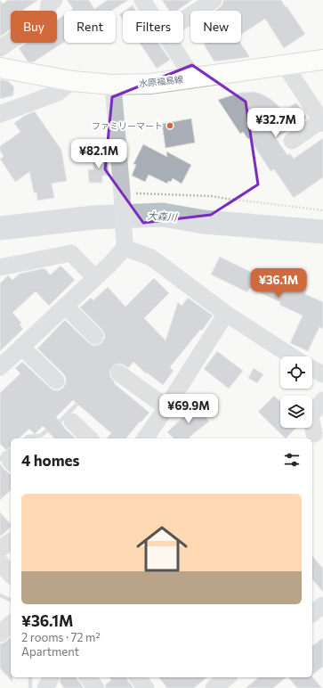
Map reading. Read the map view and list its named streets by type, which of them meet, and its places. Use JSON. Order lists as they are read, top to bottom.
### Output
{
  "streets": {
    "main road": ["水原福島線"]
  },
  "water": ["大森川"],
  "places": ["ファミリーマート"],
  "page": {
    "chip": [
      "Buy",
      "Rent",
      "Filters",
      "New"
    ],
    "price": [
      "¥32.7M",
      "¥82.1M",
      "¥36.1M",
      "¥69.9M"
    ],
    "heading": "4 homes",
    "list": [
      {
        "name": "¥36.1M",
        "note": "2 rooms · 72 m² · Apartment"
      }
    ]
  }
}
